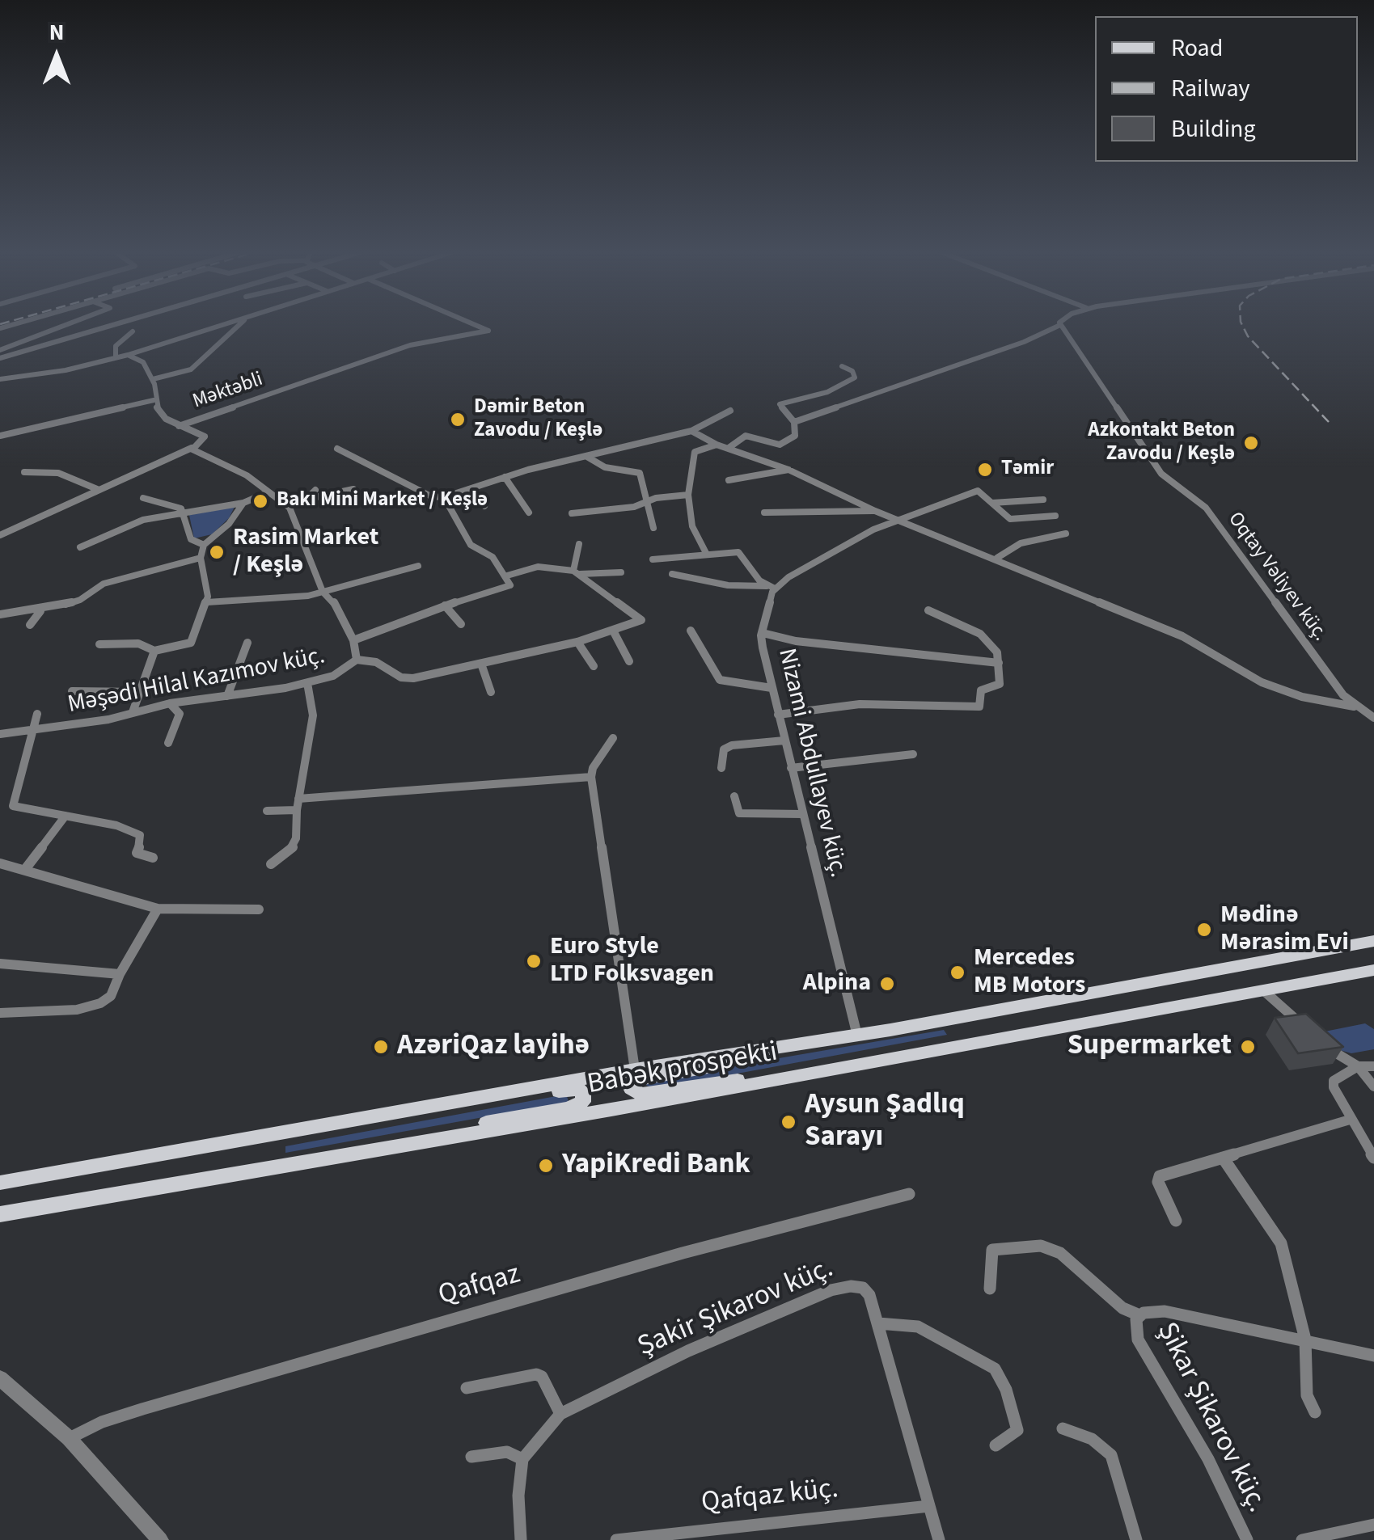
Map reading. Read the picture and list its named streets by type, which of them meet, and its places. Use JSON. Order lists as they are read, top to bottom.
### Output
{
  "streets": {
    "main road": ["Babək prospekti"],
    "street": [
      "Məktəbli",
      "Oqtay Vəliyev küç.",
      "Məşədi Hilal Kazımov küç.",
      "Nizami Abdullayev küç.",
      "Qafqaz",
      "Şakir Şikarov küç.",
      "Şikar Şikarov küç.",
      "Qafqaz küç."
    ]
  },
  "crossings": [
    ["Nizami Abdullayev küç.", "Babək prospekti"],
    ["Şakir Şikarov küç.", "Qafqaz küç."]
  ],
  "places": [
    "Dəmir Beton Zavodu / Keşlə",
    "Azkontakt Beton Zavodu / Keşlə",
    "Təmir",
    "Bakı Mini Market / Keşlə",
    "Rasim Market / Keşlə",
    "Mədinə Mərasim Evi",
    "Euro Style LTD Folksvagen",
    "Mercedes MB Motors",
    "Alpina",
    "AzəriQaz layihə",
    "Supermarket",
    "Aysun Şadlıq Sarayı",
    "YapiKredi Bank"
  ],
  "legend": ["Road", "Railway", "Building"],
  "north": "top"
}
